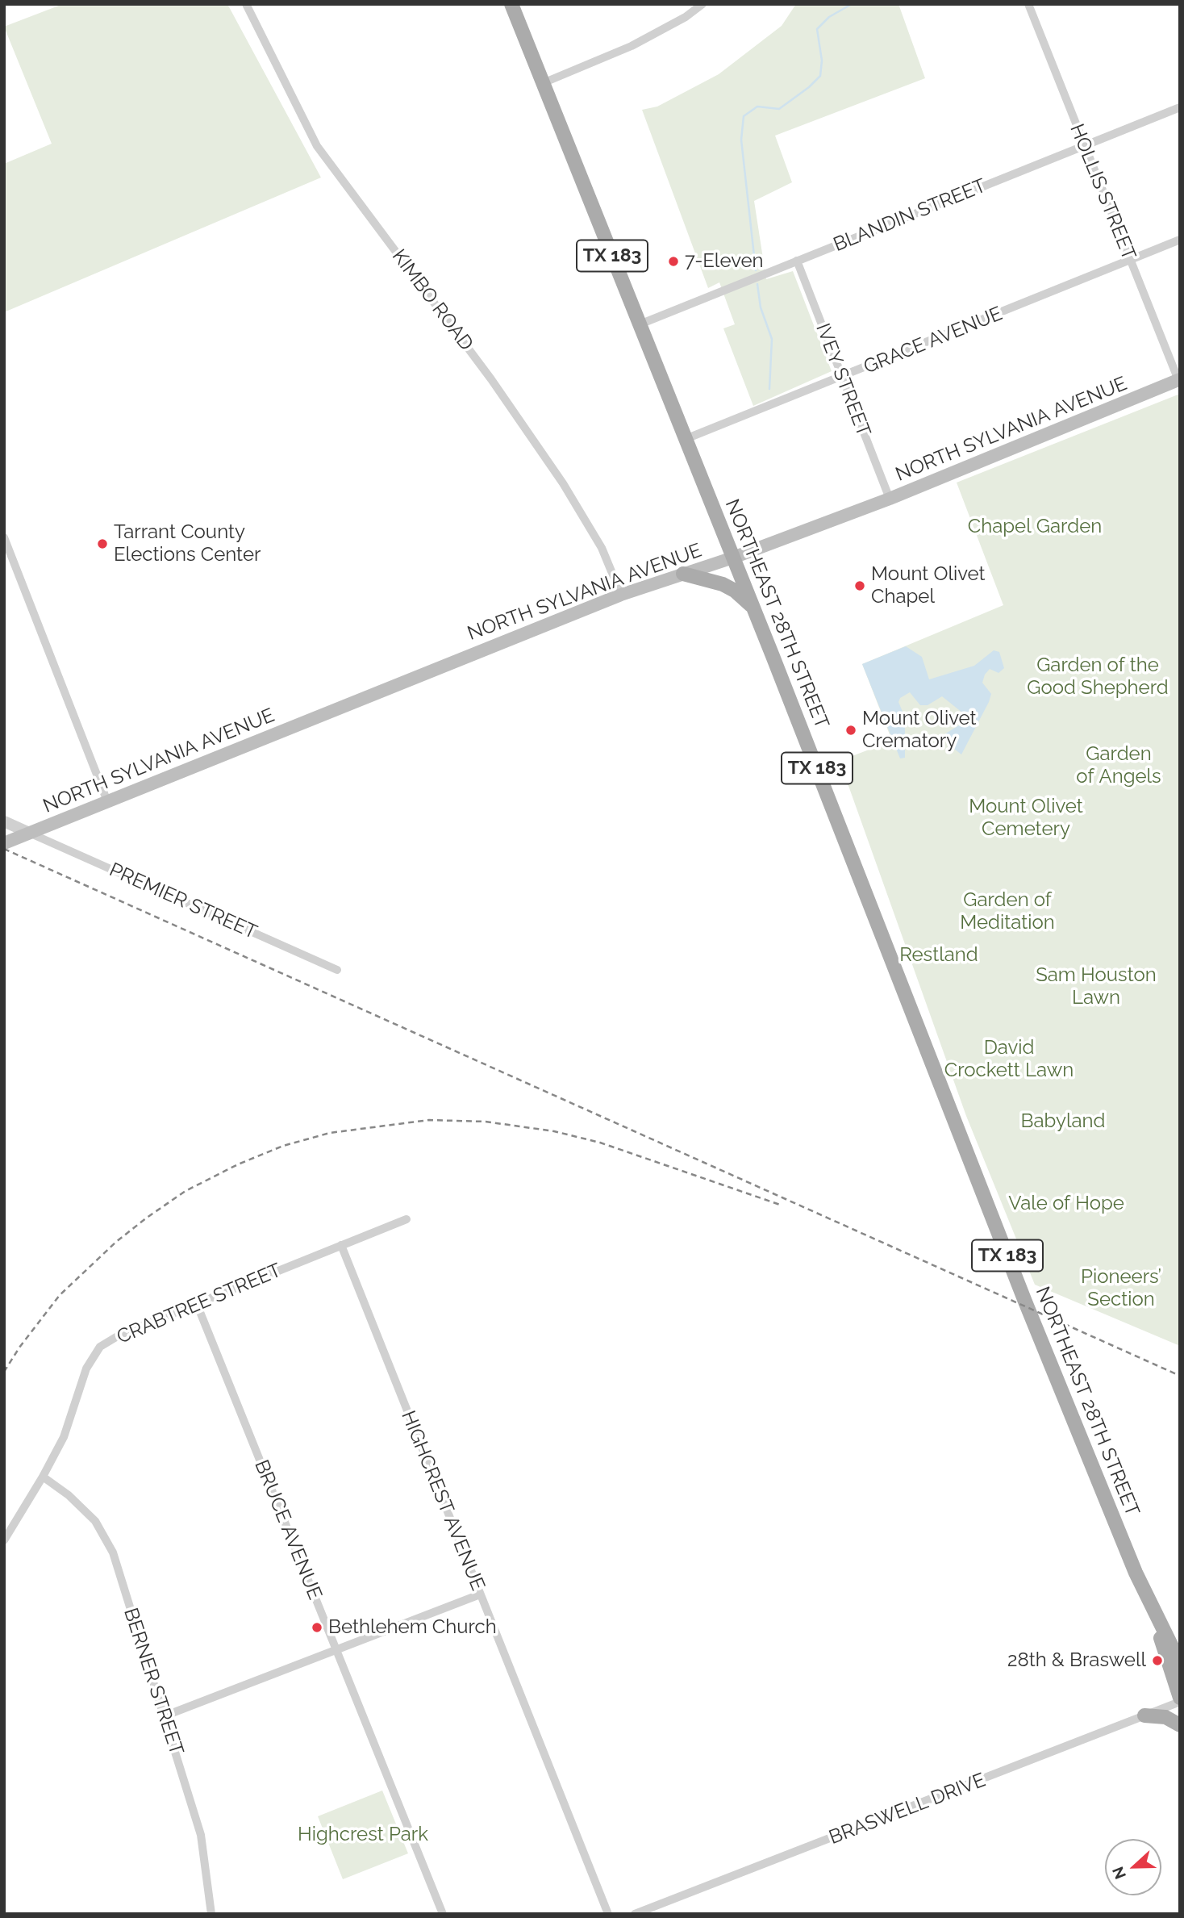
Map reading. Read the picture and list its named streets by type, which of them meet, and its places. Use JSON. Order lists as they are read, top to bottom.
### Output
{
  "streets": {
    "main road": ["TX 183", "NORTH SYLVANIA AVENUE", "NORTHEAST 28TH STREET"],
    "street": [
      "HOLLIS STREET",
      "BLANDIN STREET",
      "KIMBO ROAD",
      "GRACE AVENUE",
      "IVEY STREET",
      "PREMIER STREET",
      "CRABTREE STREET",
      "HIGHCREST AVENUE",
      "BRUCE AVENUE",
      "BERNER STREET",
      "BRASWELL DRIVE"
    ]
  },
  "crossings": [
    ["HOLLIS STREET", "BLANDIN STREET"],
    ["HOLLIS STREET", "GRACE AVENUE"],
    ["HOLLIS STREET", "NORTH SYLVANIA AVENUE"],
    ["BLANDIN STREET", "IVEY STREET"],
    ["BLANDIN STREET", "NORTHEAST 28TH STREET"],
    ["KIMBO ROAD", "NORTH SYLVANIA AVENUE"],
    ["GRACE AVENUE", "IVEY STREET"],
    ["GRACE AVENUE", "NORTHEAST 28TH STREET"],
    ["IVEY STREET", "NORTH SYLVANIA AVENUE"],
    ["NORTH SYLVANIA AVENUE", "NORTHEAST 28TH STREET"],
    ["NORTH SYLVANIA AVENUE", "PREMIER STREET"],
    ["NORTHEAST 28TH STREET", "BRASWELL DRIVE"],
    ["CRABTREE STREET", "HIGHCREST AVENUE"],
    ["CRABTREE STREET", "BRUCE AVENUE"],
    ["CRABTREE STREET", "BERNER STREET"]
  ],
  "parks": [
    "Chapel Garden",
    "Garden of the Good Shepherd",
    "Garden of Angels",
    "Mount Olivet Cemetery",
    "Garden of Meditation",
    "Restland",
    "Sam Houston Lawn",
    "David Crockett Lawn",
    "Babyland",
    "Vale of Hope",
    "Pioneers’ Section",
    "Highcrest Park"
  ],
  "places": [
    "7-Eleven",
    "Tarrant County Elections Center",
    "Mount Olivet Chapel",
    "Mount Olivet Crematory",
    "Bethlehem Church",
    "28th & Braswell"
  ],
  "north": "left"
}
